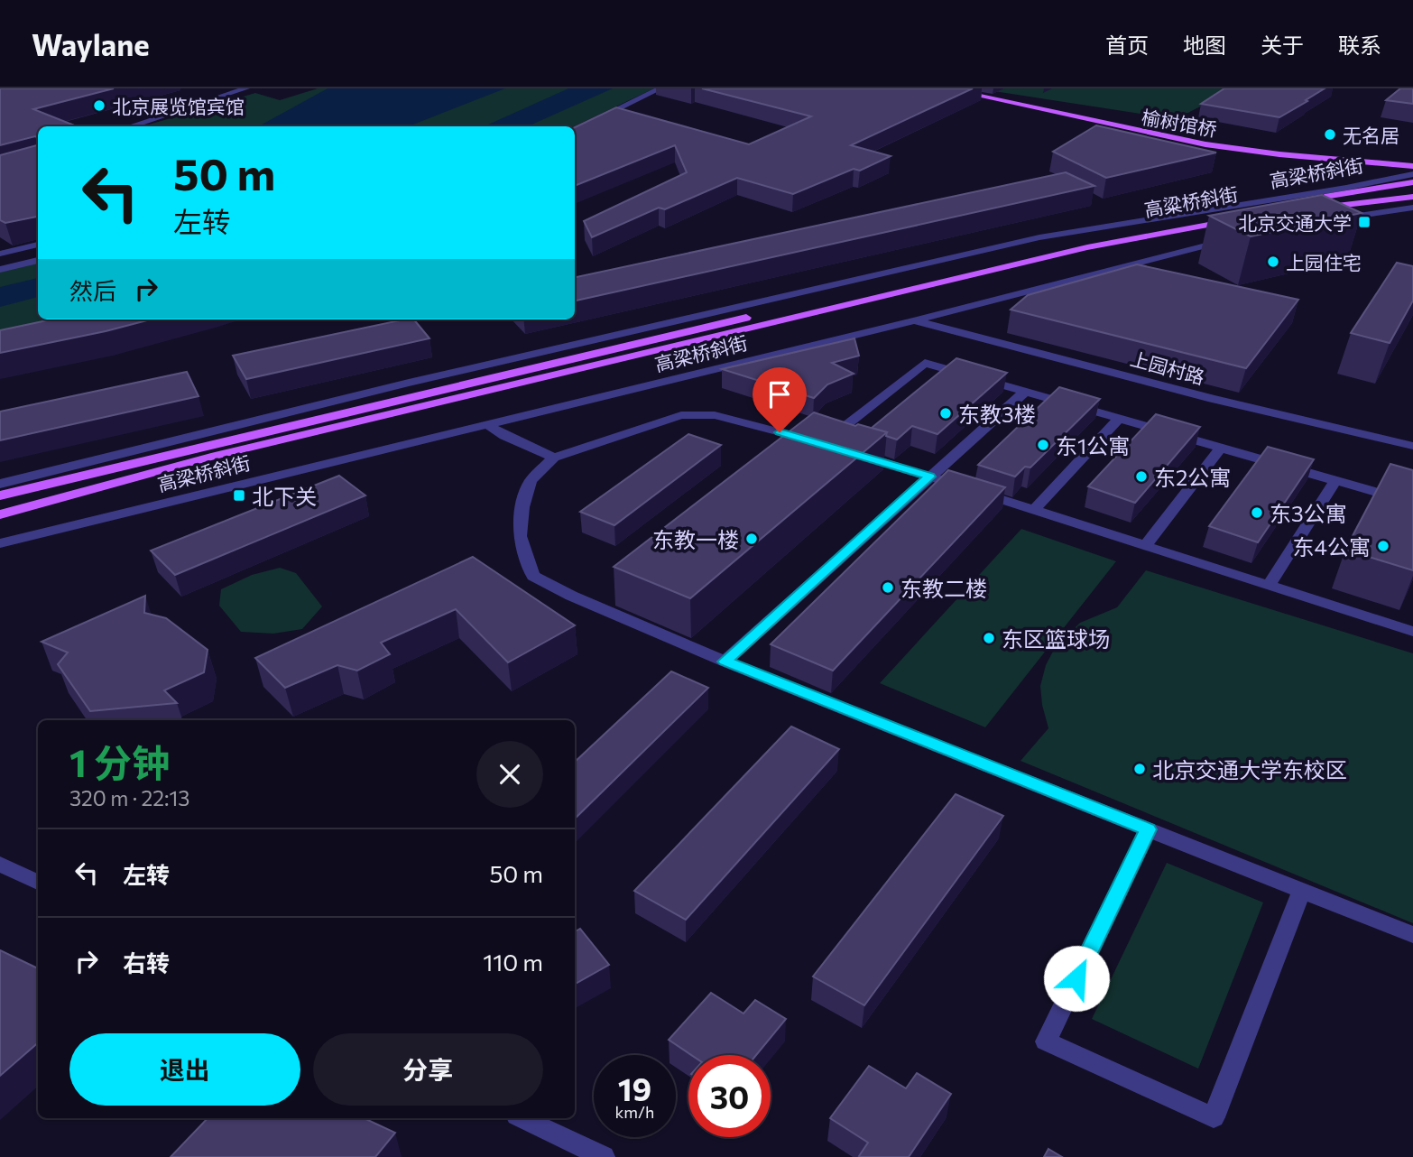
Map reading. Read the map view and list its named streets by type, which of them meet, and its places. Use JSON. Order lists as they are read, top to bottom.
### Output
{
  "streets": {
    "main road": ["榆树馆桥", "高梁桥斜街", "高粱桥斜街"],
    "street": ["上园村路"]
  },
  "crossings": [
    ["高梁桥斜街", "高粱桥斜街"],
    ["高梁桥斜街", "上园村路"]
  ],
  "places": {
    "other": [
      "北京展览馆宾馆",
      "无名居",
      "上园住宅",
      "东教3楼",
      "东1公寓",
      "东2公寓",
      "东3公寓",
      "东教一楼",
      "东4公寓",
      "东教二楼",
      "东区篮球场",
      "北京交通大学东校区"
    ],
    "transit": ["北京交通大学", "北下关"]
  },
  "page": {
    "header": "Waylane",
    "nav": [
      "首页",
      "地图",
      "关于",
      "联系"
    ],
    "turn": ["50 m", "左转"],
    "then": "然后",
    "heading": ["1 分钟", "320 m · 22:13"],
    "list": [
      {
        "name": "左转",
        "value": "50 m"
      },
      {
        "name": "右转",
        "value": "110 m"
      }
    ],
    "buttons": ["退出", "分享"],
    "speed": "19 km/h",
    "limit": "30"
  }
}
